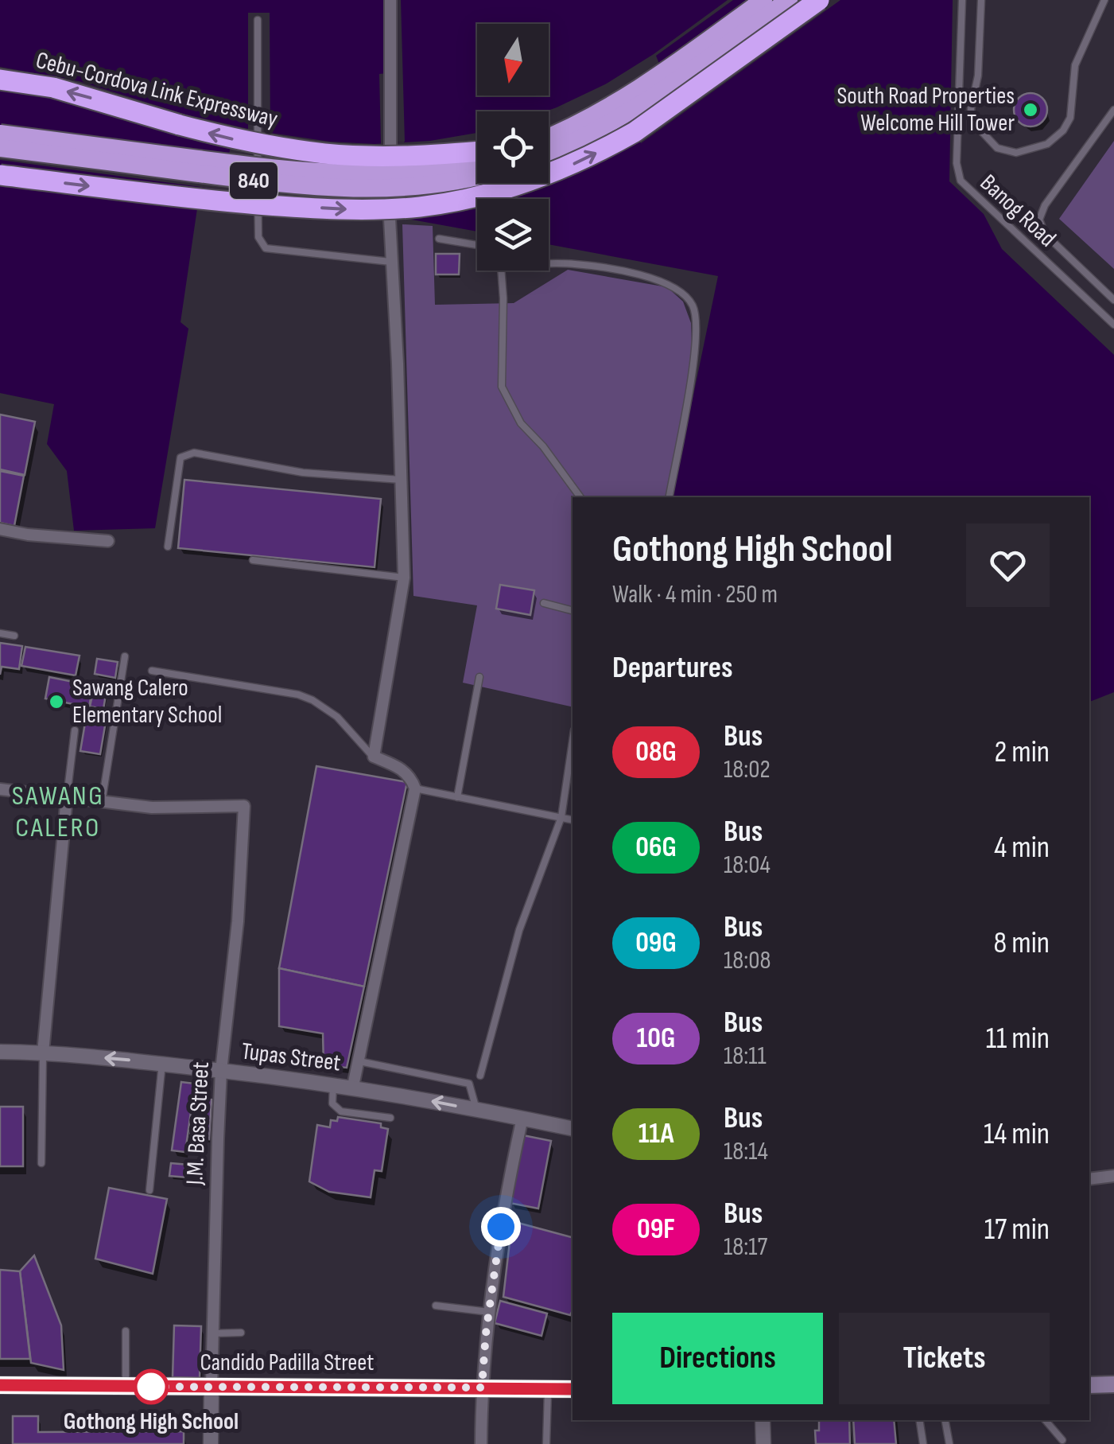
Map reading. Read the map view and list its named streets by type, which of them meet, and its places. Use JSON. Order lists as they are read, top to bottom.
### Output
{
  "streets": {
    "highway": ["Cebu-Cordova Link Expressway", "840"],
    "main road": ["Candido Padilla Street"],
    "street": ["Tupas Street", "J.M. Basa Street"],
    "lane": ["Banog Road"]
  },
  "crossings": [
    ["Tupas Street", "J.M. Basa Street"],
    ["J.M. Basa Street", "Candido Padilla Street"]
  ],
  "one_way": ["Tupas Street"],
  "districts": ["SAWANG CALERO"],
  "places": ["South Road Properties Welcome Hill Tower", "Sawang Calero Elementary School", "Gothong High School"],
  "lines": ["bus line 08G"],
  "north": "bottom",
  "page": {
    "heading": [
      ["Gothong High School", "Walk · 4 min · 250 m"],
      "Departures"
    ],
    "list": [
      {
        "mark": "08G",
        "name": "Bus",
        "note": "18:02",
        "value": "2 min"
      },
      {
        "mark": "06G",
        "name": "Bus",
        "note": "18:04",
        "value": "4 min"
      },
      {
        "mark": "09G",
        "name": "Bus",
        "note": "18:08",
        "value": "8 min"
      },
      {
        "mark": "10G",
        "name": "Bus",
        "note": "18:11",
        "value": "11 min"
      },
      {
        "mark": "11A",
        "name": "Bus",
        "note": "18:14",
        "value": "14 min"
      },
      {
        "mark": "09F",
        "name": "Bus",
        "note": "18:17",
        "value": "17 min"
      }
    ],
    "buttons": ["Directions", "Tickets"]
  }
}
